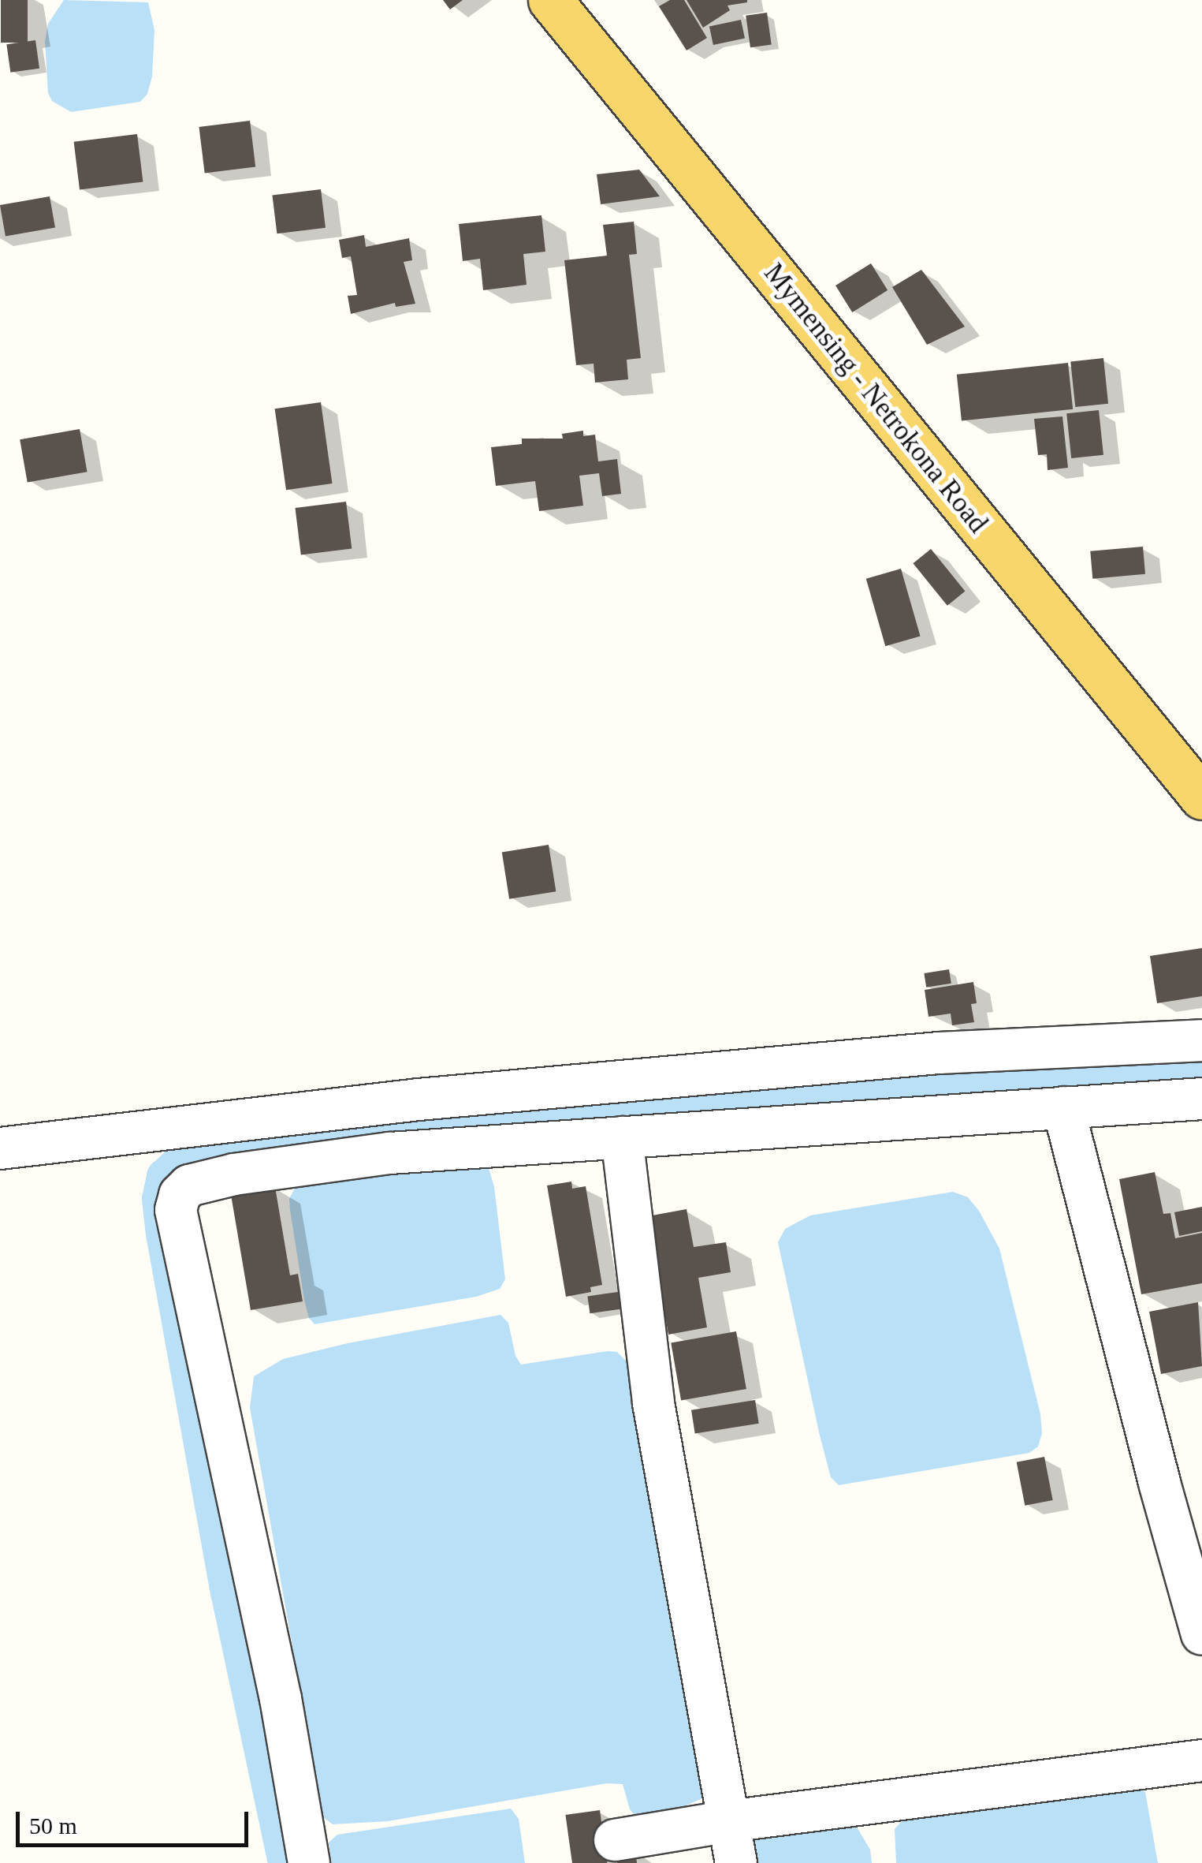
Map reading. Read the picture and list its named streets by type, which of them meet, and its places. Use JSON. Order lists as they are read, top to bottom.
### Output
{
  "streets": {
    "main road": ["Mymensing - Netrokona Road"]
  },
  "scale_bar": "50 m"
}
